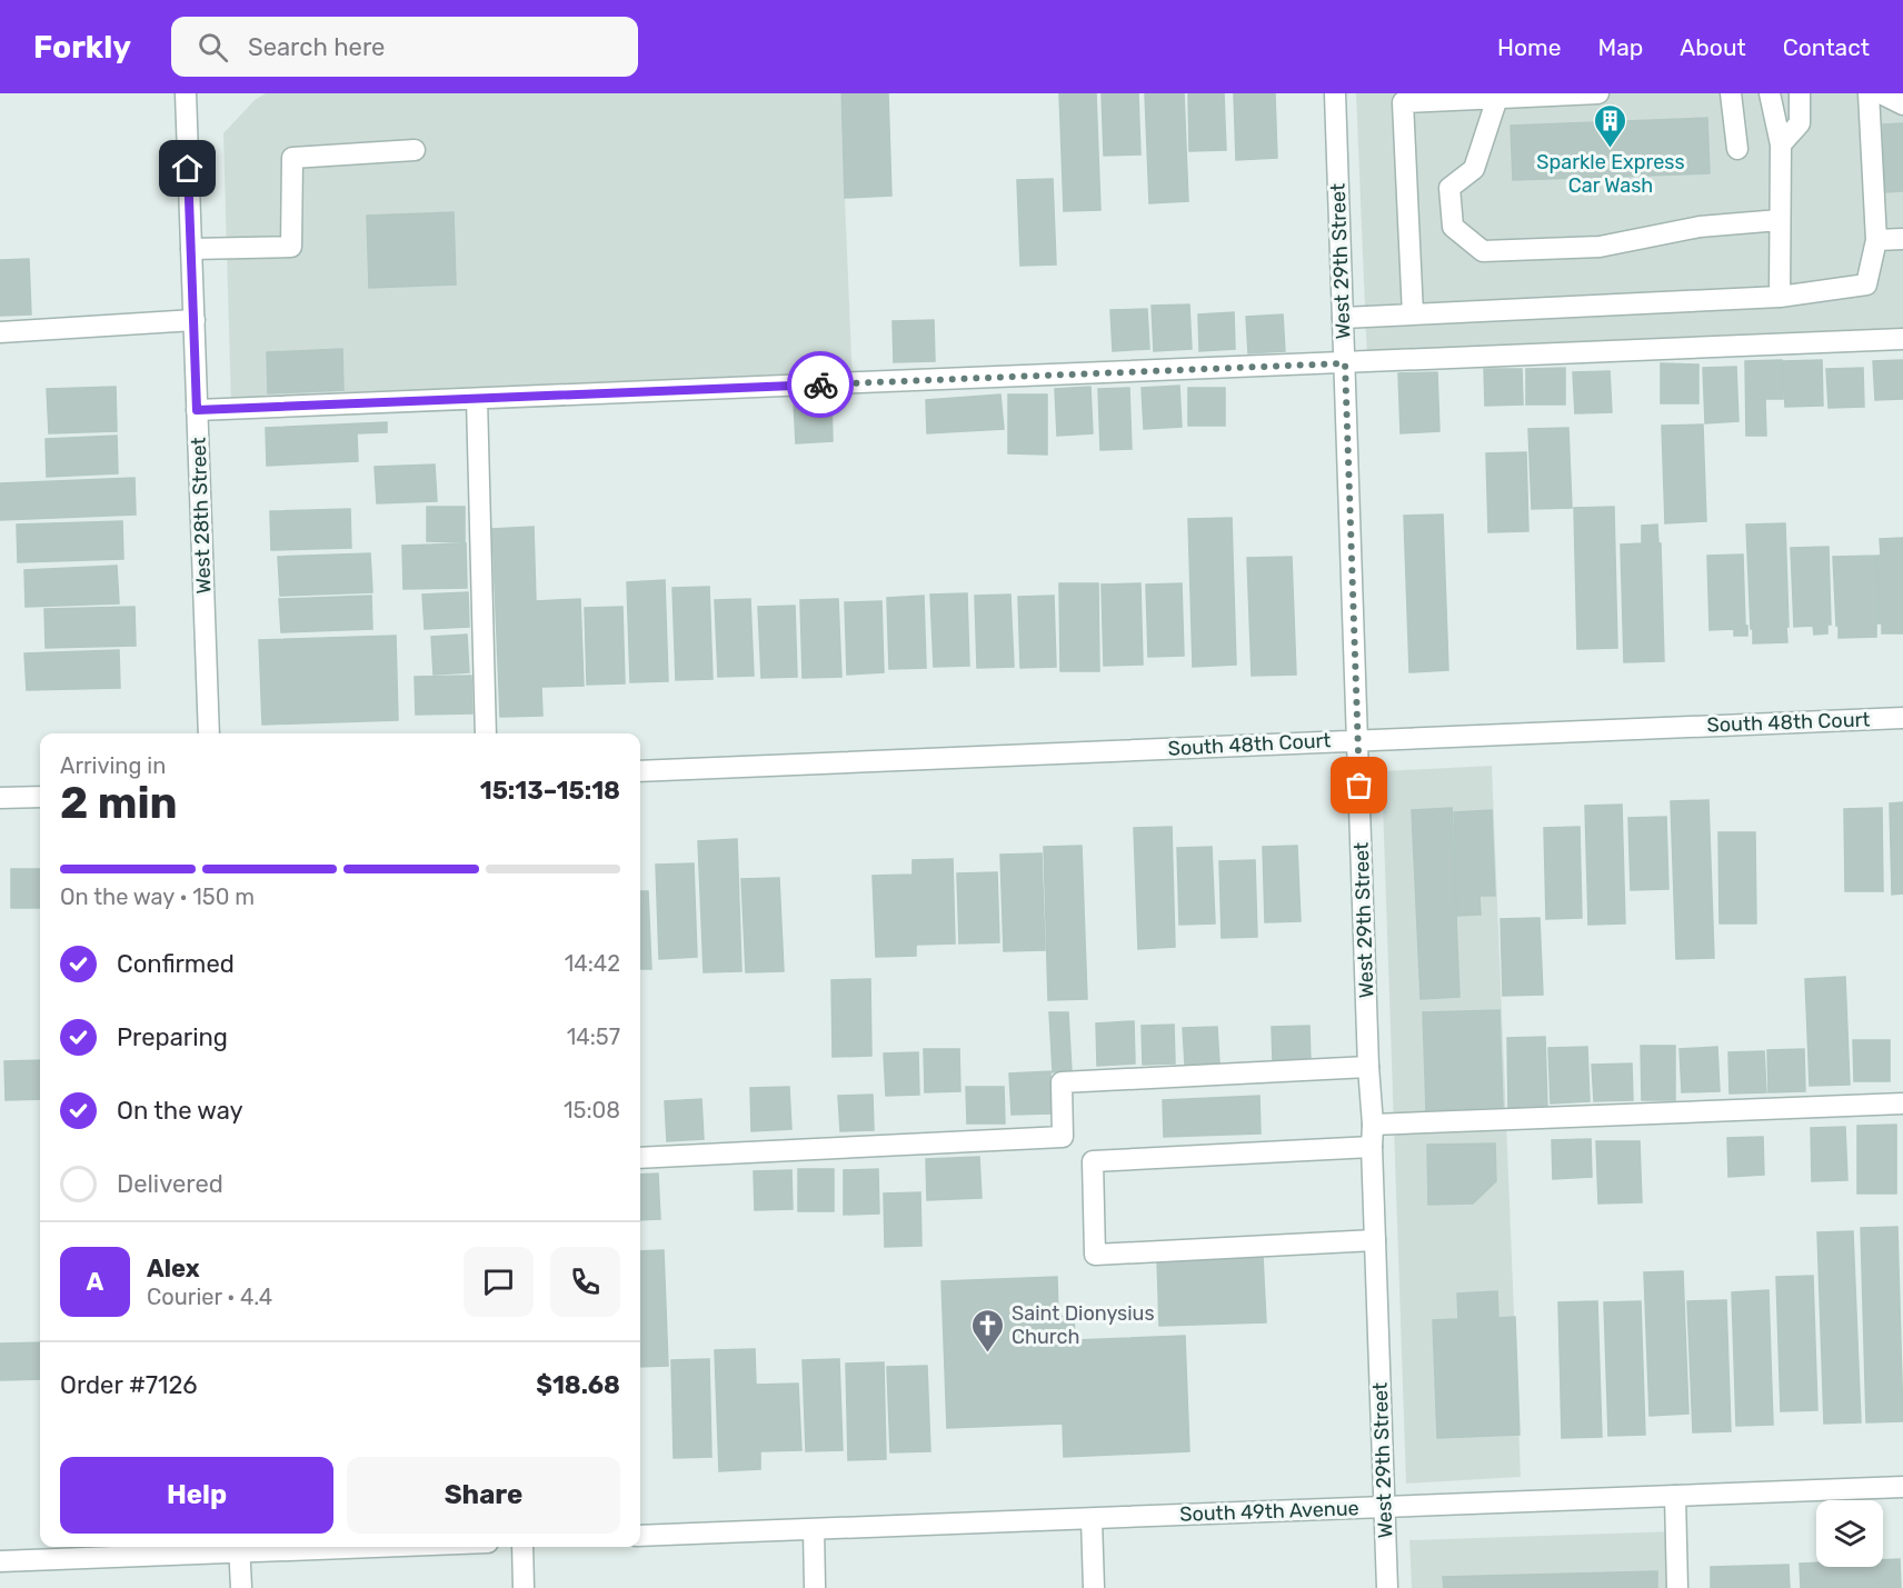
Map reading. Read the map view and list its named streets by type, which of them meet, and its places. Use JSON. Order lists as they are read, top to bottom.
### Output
{
  "streets": {
    "street": [
      "West 29th Street",
      "West 28th Street",
      "South 48th Court",
      "South 49th Avenue"
    ]
  },
  "crossings": [
    ["West 29th Street", "South 48th Court"],
    ["West 29th Street", "South 49th Avenue"]
  ],
  "places": {
    "building": ["Sparkle Express Car Wash"],
    "church": ["Saint Dionysius Church"]
  },
  "page": {
    "header": "Forkly",
    "search": "Search here",
    "nav": [
      "Home",
      "Map",
      "About",
      "Contact"
    ],
    "heading": ["2 min", "Arriving in", "15:13–15:18"],
    "panel": [
      "Alex",
      "Courier · 4.4",
      "Order #7126",
      "$18.68"
    ],
    "bar": "On the way · 150 m",
    "list": [
      ["Confirmed", "14:42"],
      ["Preparing", "14:57"],
      ["On the way", "15:08"],
      "Delivered"
    ],
    "round": "A",
    "buttons": ["Help", "Share"]
  }
}
